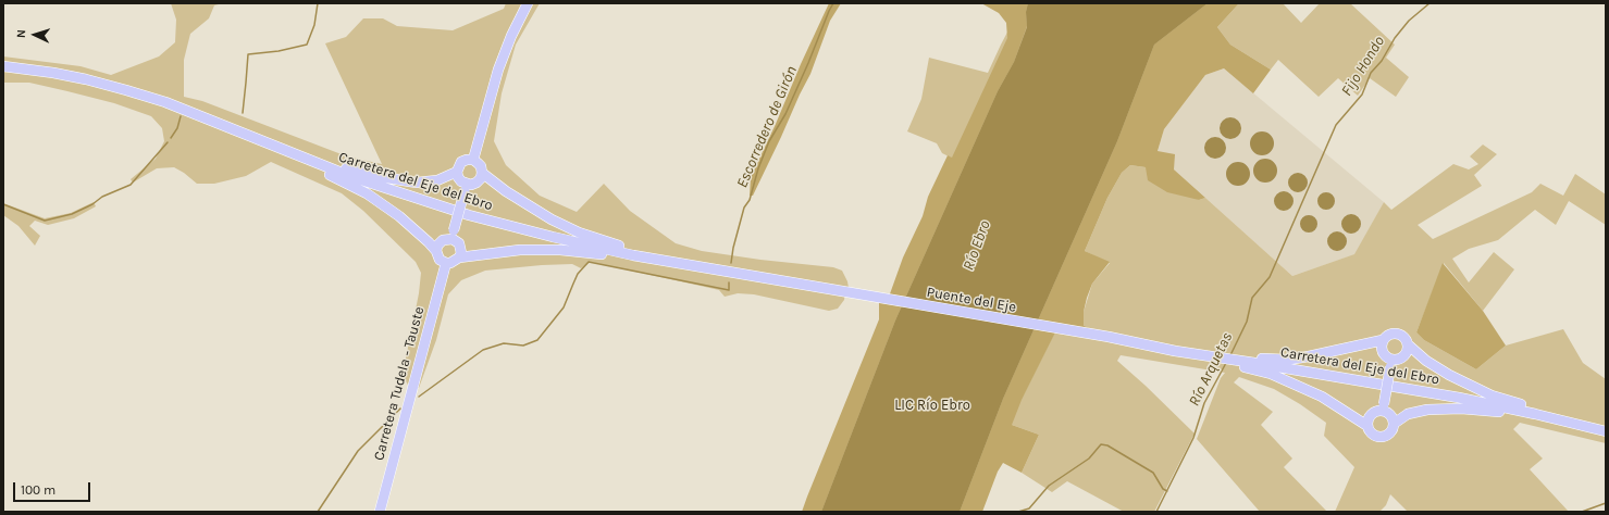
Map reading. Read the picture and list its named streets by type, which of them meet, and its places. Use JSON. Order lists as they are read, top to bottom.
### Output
{
  "streets": {
    "main road": ["Carretera del Eje del Ebro", "Puente del Eje", "Carretera Tudela - Tauste"]
  },
  "crossings": [
    ["Carretera del Eje del Ebro", "Puente del Eje"]
  ],
  "water": [
    "Fijo Hondo",
    "Escorredero de Girón",
    "Río Ebro",
    "Río Arquetas"
  ],
  "parks": ["LIC Río Ebro"],
  "scale_bar": "100 m",
  "north": "left"
}
